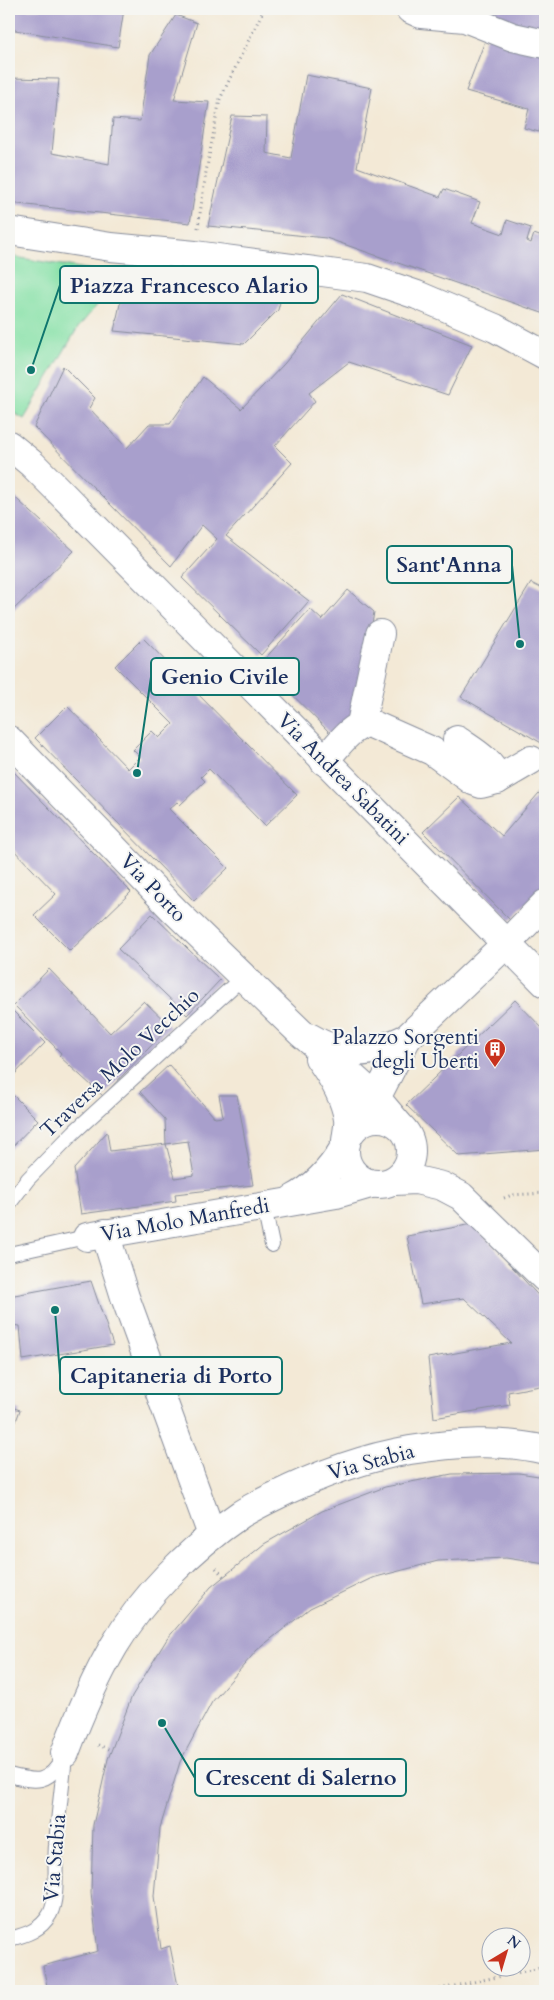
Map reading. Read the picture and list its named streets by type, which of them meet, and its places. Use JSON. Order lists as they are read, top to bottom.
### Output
{
  "streets": {
    "main road": [
      "Via Andrea Sabatini",
      "Via Porto",
      "Via Molo Manfredi",
      "Via Stabia"
    ],
    "lane": ["Traversa Molo Vecchio"]
  },
  "crossings": [
    ["Via Porto", "Traversa Molo Vecchio"],
    ["Via Porto", "Via Molo Manfredi"]
  ],
  "places": {
    "other": [
      "Piazza Francesco Alario",
      "Sant'Anna",
      "Genio Civile",
      "Capitaneria di Porto",
      "Crescent di Salerno"
    ],
    "building": ["Palazzo Sorgenti degli Uberti"]
  },
  "north": "top right"
}
